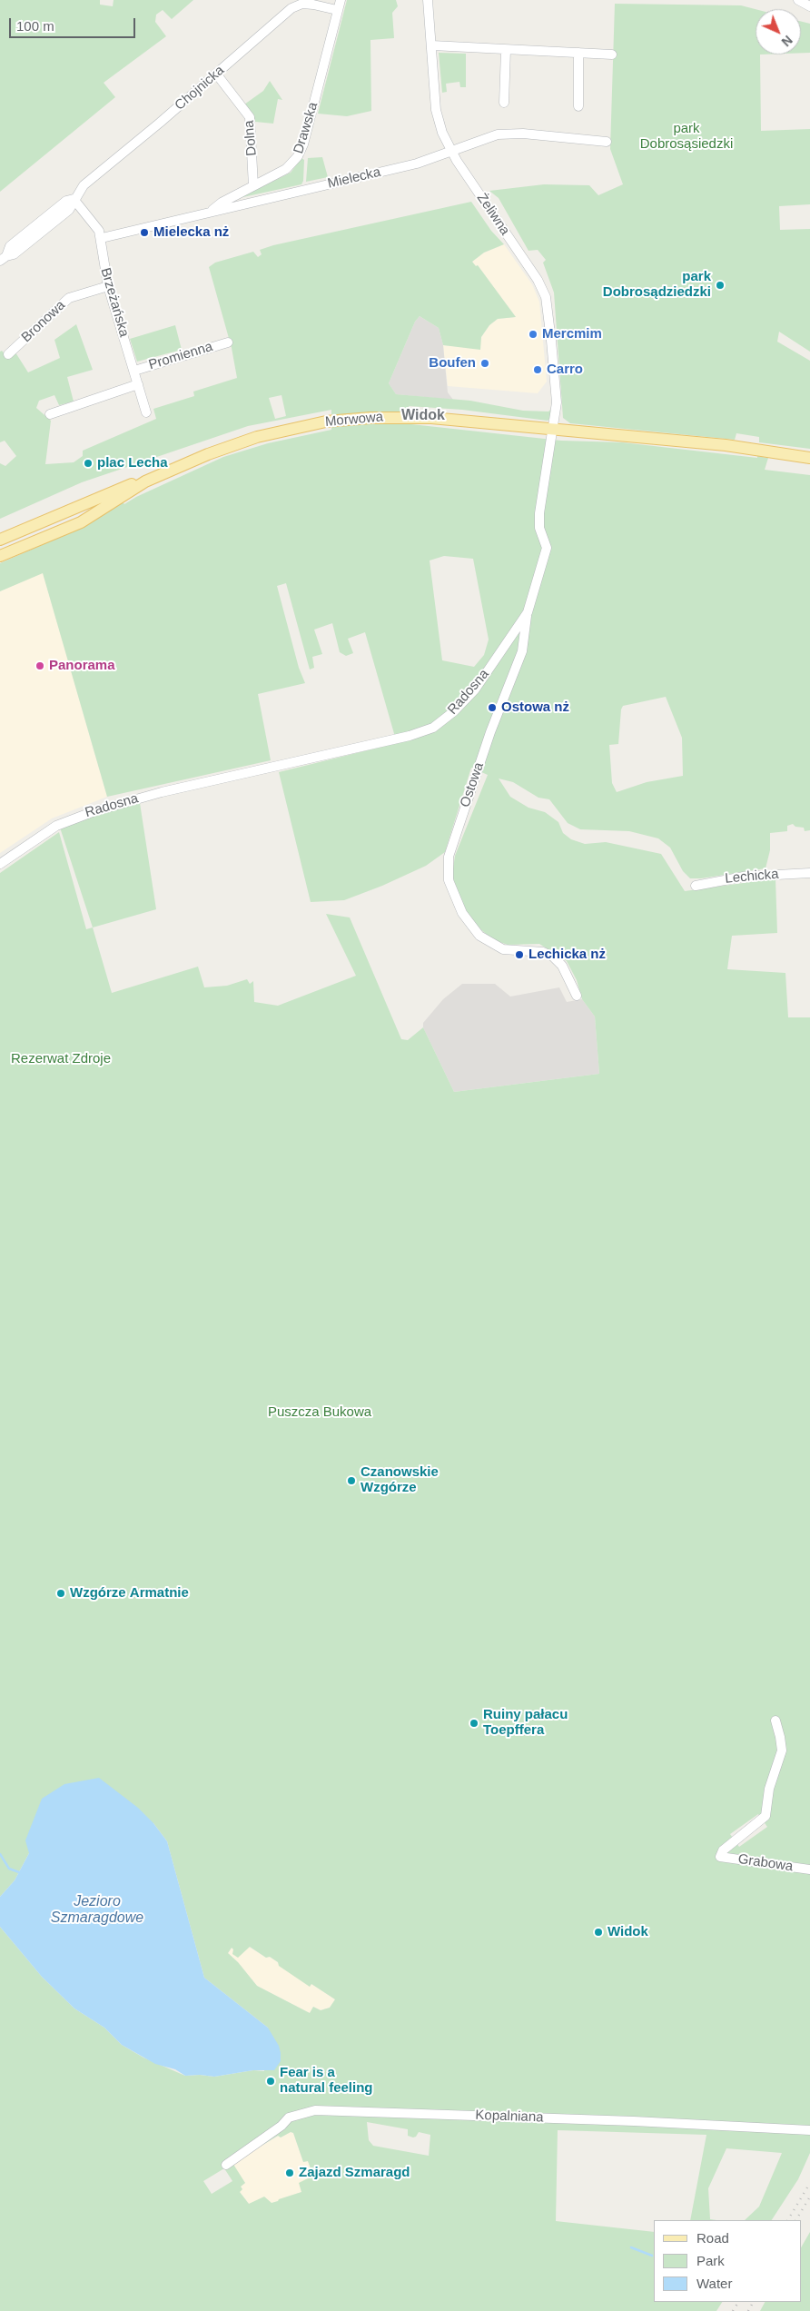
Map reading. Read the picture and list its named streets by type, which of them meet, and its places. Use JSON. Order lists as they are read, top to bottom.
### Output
{
  "streets": {
    "main road": ["Morwowa"],
    "street": [
      "Chojnicka",
      "Drawska",
      "Dolna",
      "Mielecka",
      "Żeliwna",
      "Brzeżańska",
      "Bronowa",
      "Promienna",
      "Radosna",
      "Ostowa",
      "Lechicka",
      "Grabowa",
      "Kopalniana"
    ]
  },
  "crossings": [
    ["Chojnicka", "Drawska"],
    ["Chojnicka", "Dolna"],
    ["Chojnicka", "Brzeżańska"],
    ["Drawska", "Dolna"],
    ["Drawska", "Mielecka"],
    ["Mielecka", "Żeliwna"],
    ["Mielecka", "Brzeżańska"],
    ["Żeliwna", "Morwowa"],
    ["Żeliwna", "Radosna"],
    ["Brzeżańska", "Bronowa"],
    ["Brzeżańska", "Promienna"],
    ["Morwowa", "Radosna"],
    ["Radosna", "Ostowa"]
  ],
  "districts": ["Widok"],
  "water": ["Jezioro Szmaragdowe"],
  "parks": ["park Dobrosąsiedzki", "Rezerwat Zdroje", "Puszcza Bukowa"],
  "places": [
    "Mielecka nż",
    "park Dobrosądziedzki",
    "Mercmim",
    "Boufen",
    "Carro",
    "plac Lecha",
    "Panorama",
    "Ostowa nż",
    "Lechicka nż",
    "Czanowskie Wzgórze",
    "Wzgórze Armatnie",
    "Ruiny pałacu Toepffera",
    "Widok",
    "Fear is a natural feeling",
    "Zajazd Szmaragd"
  ],
  "legend": ["Road", "Park", "Water"],
  "scale_bar": "100 m",
  "north": "bottom right"
}
